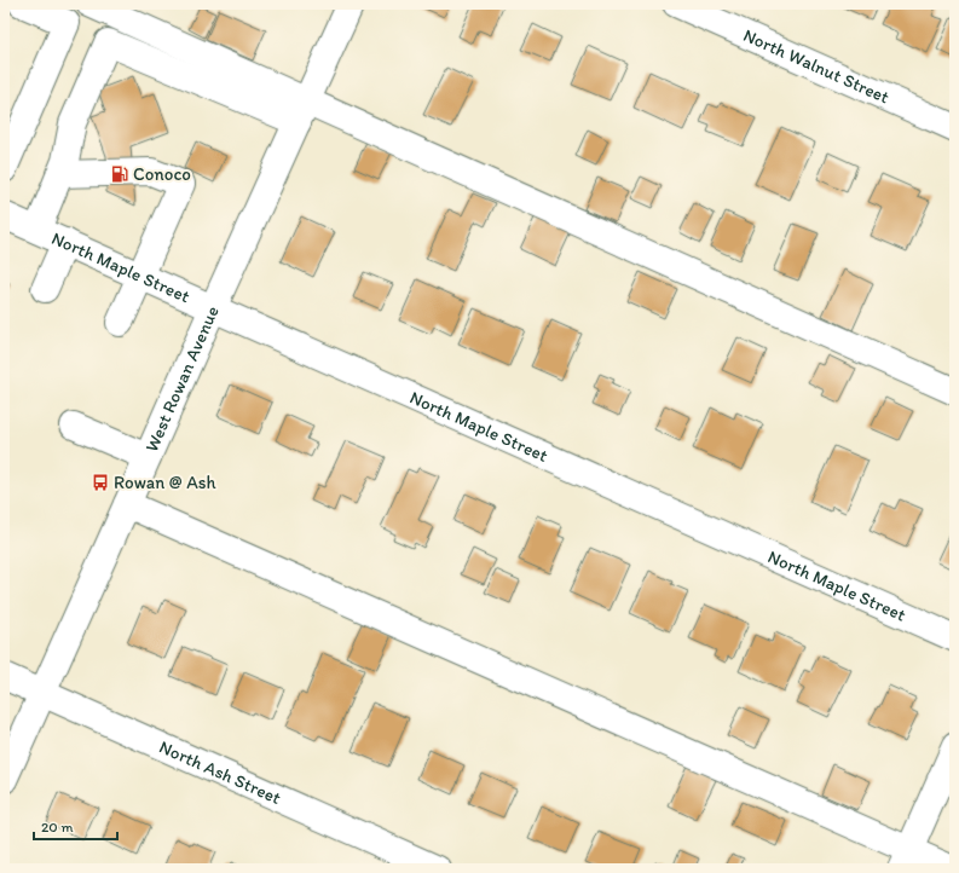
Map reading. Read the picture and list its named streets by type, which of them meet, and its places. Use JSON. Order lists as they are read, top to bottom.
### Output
{
  "streets": {
    "main road": [
      "North Walnut Street",
      "North Maple Street",
      "West Rowan Avenue",
      "North Ash Street"
    ]
  },
  "crossings": [
    ["North Maple Street", "West Rowan Avenue"],
    ["West Rowan Avenue", "North Ash Street"]
  ],
  "places": {
    "fuel station": ["Conoco"],
    "bus stop": ["Rowan @ Ash"]
  },
  "scale_bar": "20 m"
}
